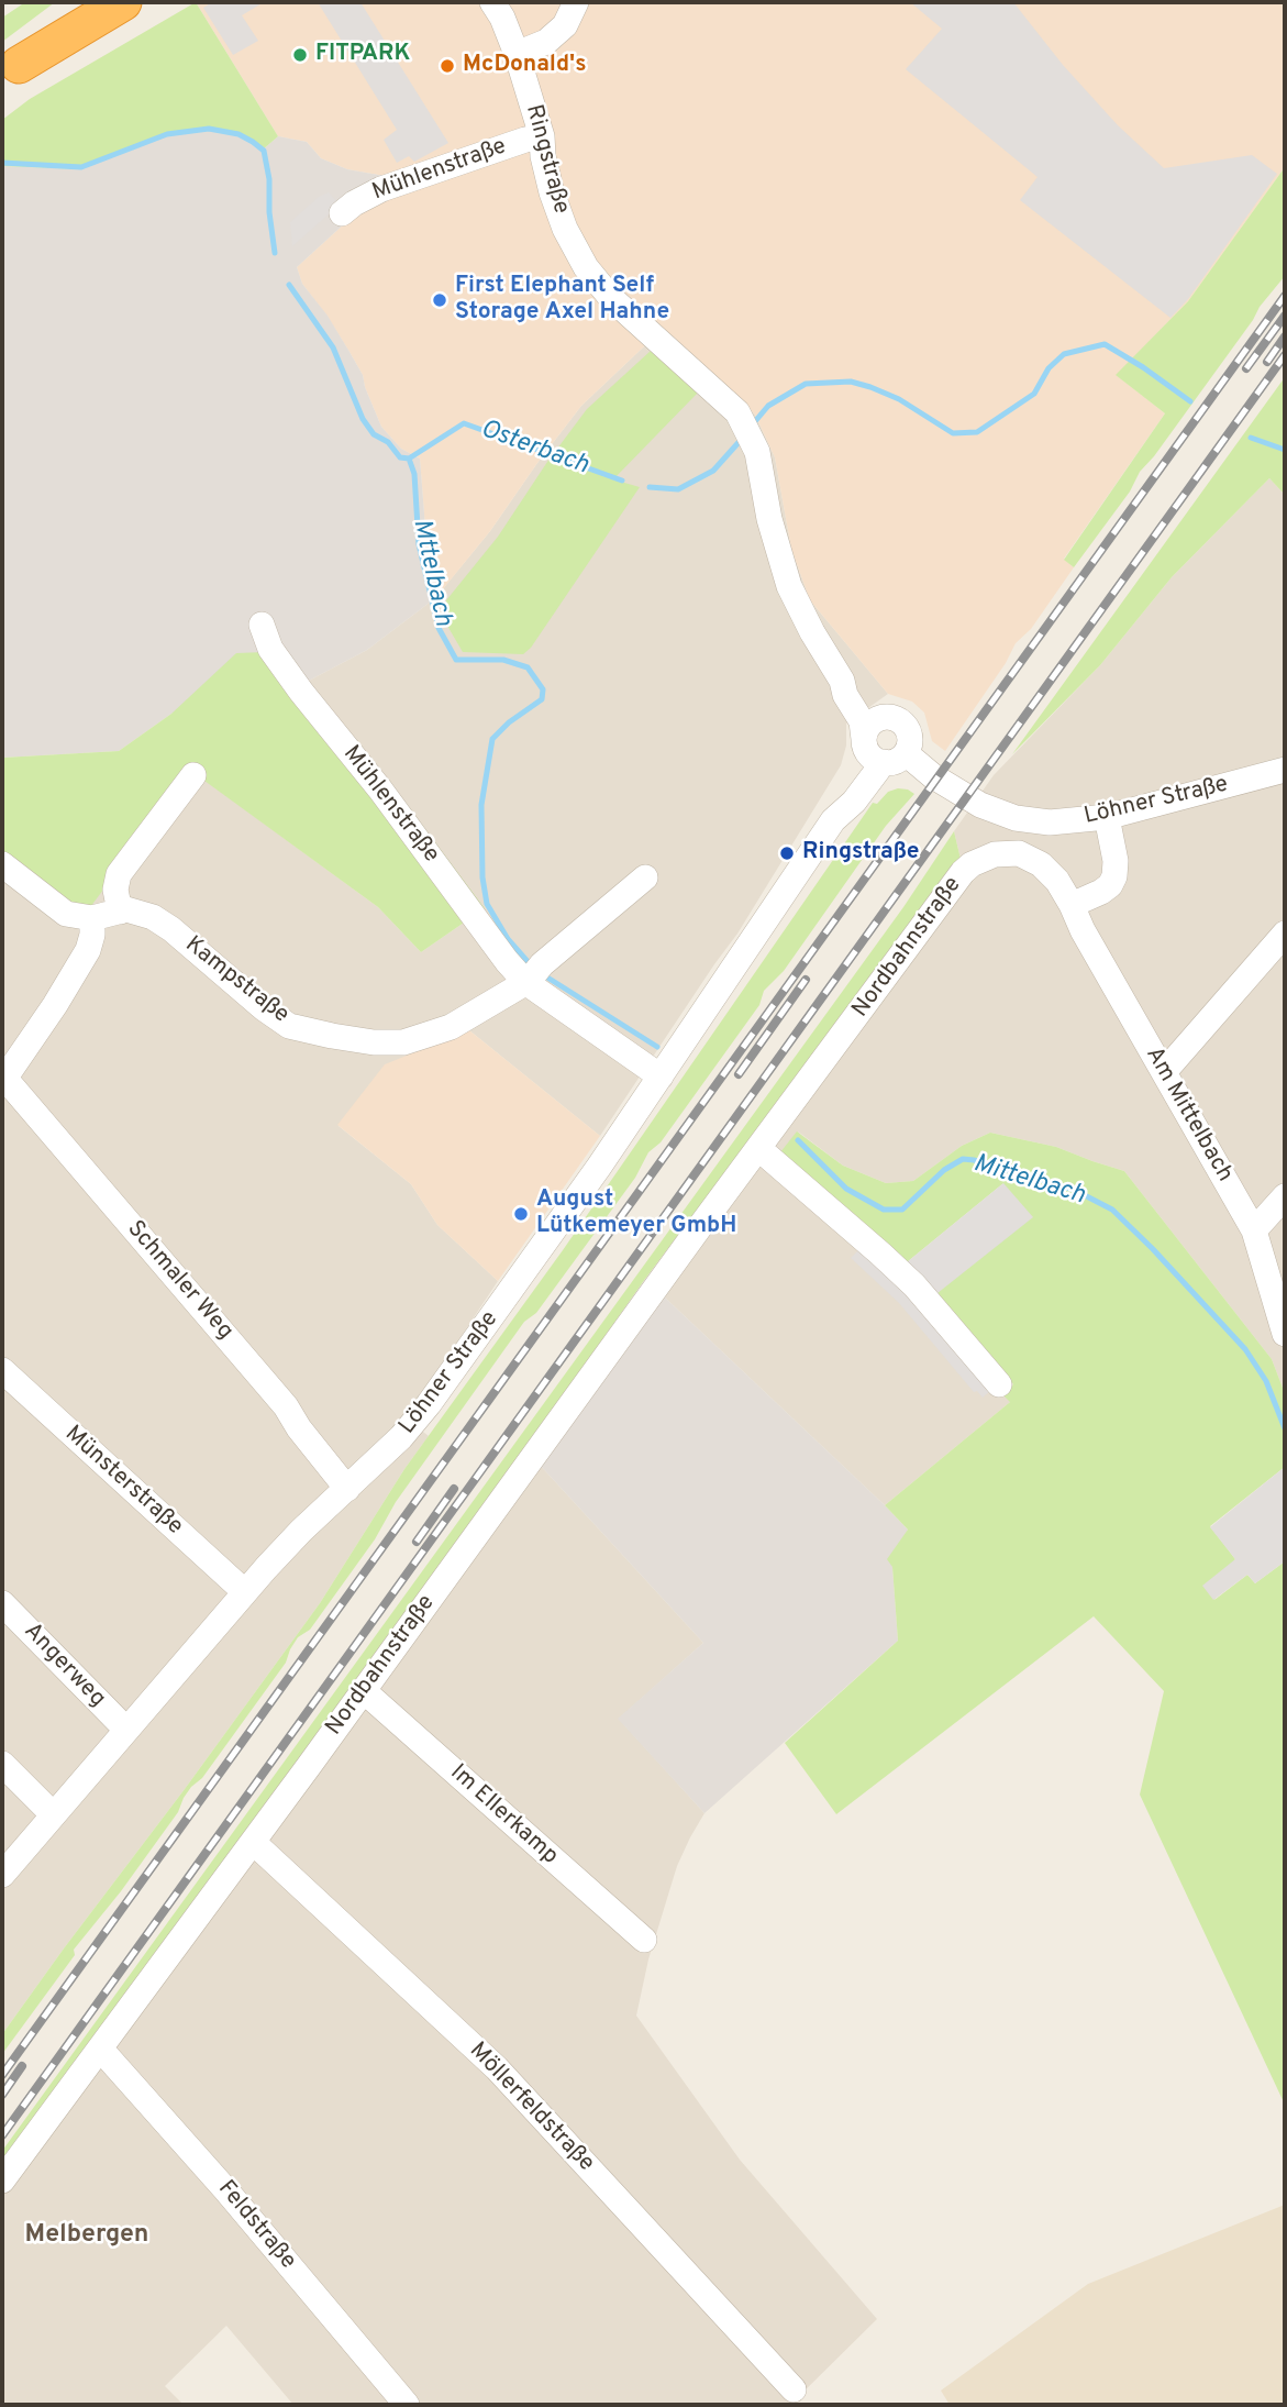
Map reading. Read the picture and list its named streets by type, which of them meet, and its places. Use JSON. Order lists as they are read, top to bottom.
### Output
{
  "streets": {
    "street": [
      "Ringstraße",
      "Mühlenstraße",
      "Löhner Straße",
      "Nordbahnstraße",
      "Kampstraße",
      "Am Mittelbach",
      "Schmaler Weg",
      "Münsterstraße",
      "Angerweg",
      "Im Ellerkamp",
      "Möllerfeldstraße",
      "Feldstraße"
    ]
  },
  "crossings": [
    ["Ringstraße", "Mühlenstraße"],
    ["Ringstraße", "Löhner Straße"],
    ["Mühlenstraße", "Löhner Straße"],
    ["Mühlenstraße", "Kampstraße"],
    ["Löhner Straße", "Schmaler Weg"],
    ["Löhner Straße", "Münsterstraße"],
    ["Löhner Straße", "Angerweg"],
    ["Nordbahnstraße", "Am Mittelbach"],
    ["Nordbahnstraße", "Im Ellerkamp"],
    ["Nordbahnstraße", "Möllerfeldstraße"],
    ["Nordbahnstraße", "Feldstraße"]
  ],
  "districts": ["Melbergen"],
  "water": ["Osterbach", "Mttelbach", "Mittelbach"],
  "places": [
    "FITPARK",
    "McDonald's",
    "First Elephant Self Storage Axel Hahne",
    "Ringstraße",
    "August Lütkemeyer GmbH"
  ]
}
